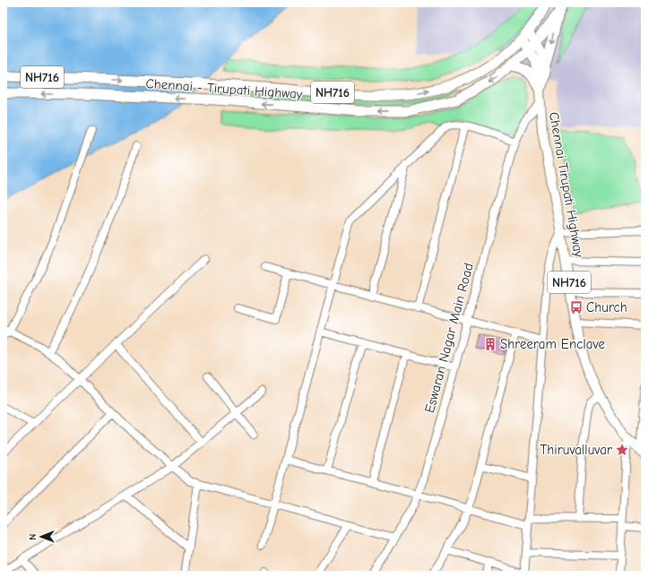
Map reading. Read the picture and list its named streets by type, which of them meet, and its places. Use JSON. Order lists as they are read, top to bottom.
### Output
{
  "streets": {
    "highway": ["NH716", "Chennai - Tirupati Highway"],
    "main road": ["Chennai Tirupati Highway"],
    "street": ["Eswaran Nagar Main Road"]
  },
  "crossings": [
    ["Chennai Tirupati Highway", "Eswaran Nagar Main Road"]
  ],
  "places": {
    "bus stop": ["Church"],
    "building": ["Shreeram Enclave"],
    "place": ["Thiruvalluvar"]
  },
  "north": "left"
}
